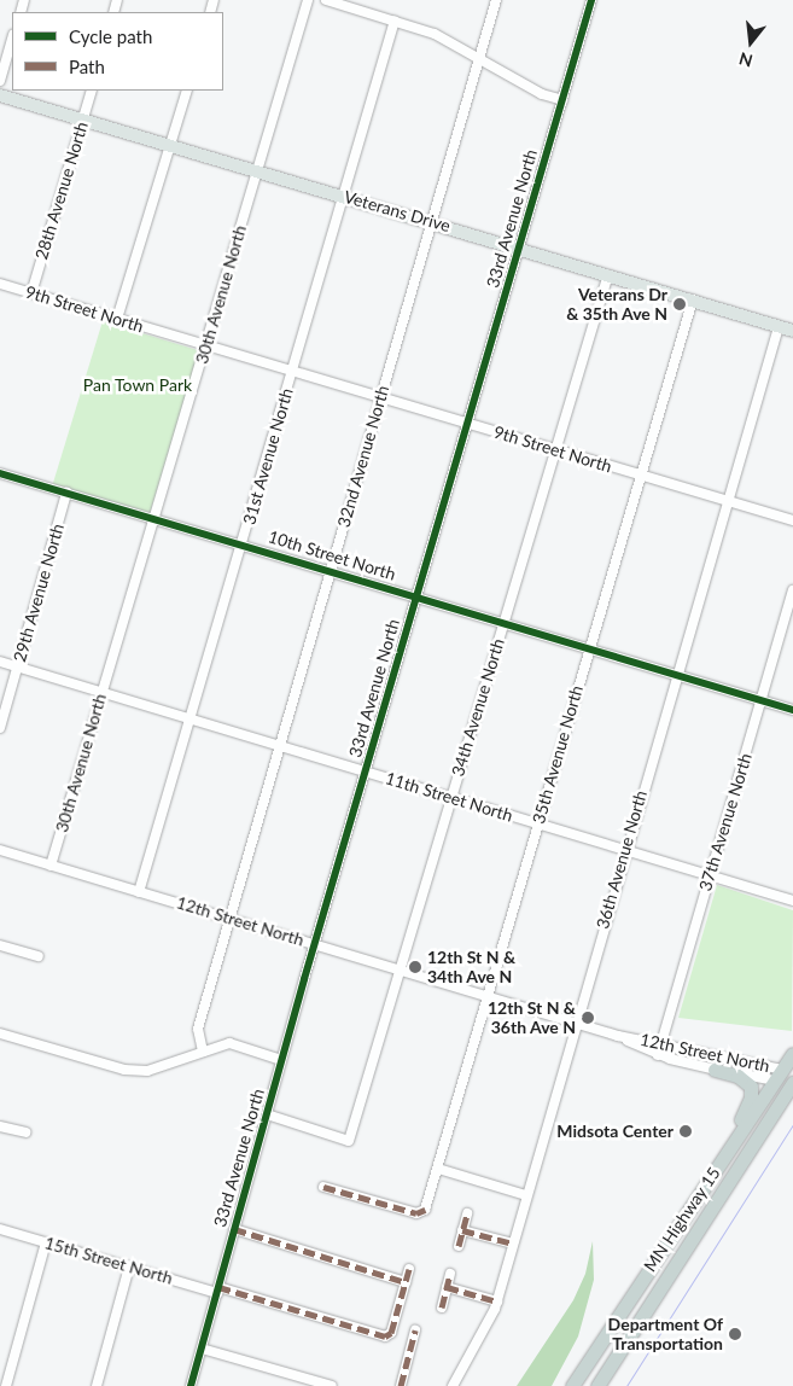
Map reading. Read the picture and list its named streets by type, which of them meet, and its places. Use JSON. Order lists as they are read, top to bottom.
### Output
{
  "streets": {
    "highway": ["MN Highway 15"],
    "main road": ["Veterans Drive"],
    "street": [
      "28th Avenue North",
      "33rd Avenue North",
      "30th Avenue North",
      "9th Street North",
      "31st Avenue North",
      "32nd Avenue North",
      "10th Street North",
      "29th Avenue North",
      "34th Avenue North",
      "35th Avenue North",
      "11th Street North",
      "37th Avenue North",
      "36th Avenue North",
      "12th Street North",
      "15th Street North"
    ]
  },
  "crossings": [
    ["28th Avenue North", "Veterans Drive"],
    ["28th Avenue North", "9th Street North"],
    ["Veterans Drive", "33rd Avenue North"],
    ["Veterans Drive", "30th Avenue North"],
    ["Veterans Drive", "31st Avenue North"],
    ["Veterans Drive", "32nd Avenue North"],
    ["Veterans Drive", "34th Avenue North"],
    ["Veterans Drive", "35th Avenue North"],
    ["Veterans Drive", "36th Avenue North"],
    ["33rd Avenue North", "9th Street North"],
    ["33rd Avenue North", "10th Street North"],
    ["33rd Avenue North", "34th Avenue North"],
    ["33rd Avenue North", "11th Street North"],
    ["33rd Avenue North", "12th Street North"],
    ["33rd Avenue North", "15th Street North"],
    ["30th Avenue North", "9th Street North"],
    ["30th Avenue North", "10th Street North"],
    ["30th Avenue North", "11th Street North"],
    ["30th Avenue North", "12th Street North"],
    ["9th Street North", "31st Avenue North"],
    ["9th Street North", "32nd Avenue North"],
    ["9th Street North", "34th Avenue North"],
    ["9th Street North", "35th Avenue North"],
    ["9th Street North", "36th Avenue North"],
    ["31st Avenue North", "10th Street North"],
    ["31st Avenue North", "11th Street North"],
    ["31st Avenue North", "12th Street North"],
    ["32nd Avenue North", "10th Street North"],
    ["32nd Avenue North", "11th Street North"],
    ["32nd Avenue North", "12th Street North"],
    ["10th Street North", "29th Avenue North"],
    ["10th Street North", "34th Avenue North"],
    ["10th Street North", "35th Avenue North"],
    ["10th Street North", "37th Avenue North"],
    ["10th Street North", "36th Avenue North"],
    ["29th Avenue North", "11th Street North"],
    ["34th Avenue North", "11th Street North"],
    ["34th Avenue North", "12th Street North"],
    ["35th Avenue North", "11th Street North"],
    ["35th Avenue North", "12th Street North"],
    ["11th Street North", "37th Avenue North"],
    ["11th Street North", "36th Avenue North"],
    ["37th Avenue North", "12th Street North"],
    ["36th Avenue North", "12th Street North"],
    ["12th Street North", "MN Highway 15"]
  ],
  "parks": ["Pan Town Park"],
  "places": [
    "Veterans Dr & 35th Ave N",
    "12th St N & 34th Ave N",
    "12th St N & 36th Ave N",
    "Midsota Center",
    "Department Of Transportation"
  ],
  "legend": ["Cycle path", "Path"],
  "north": "bottom"
}
